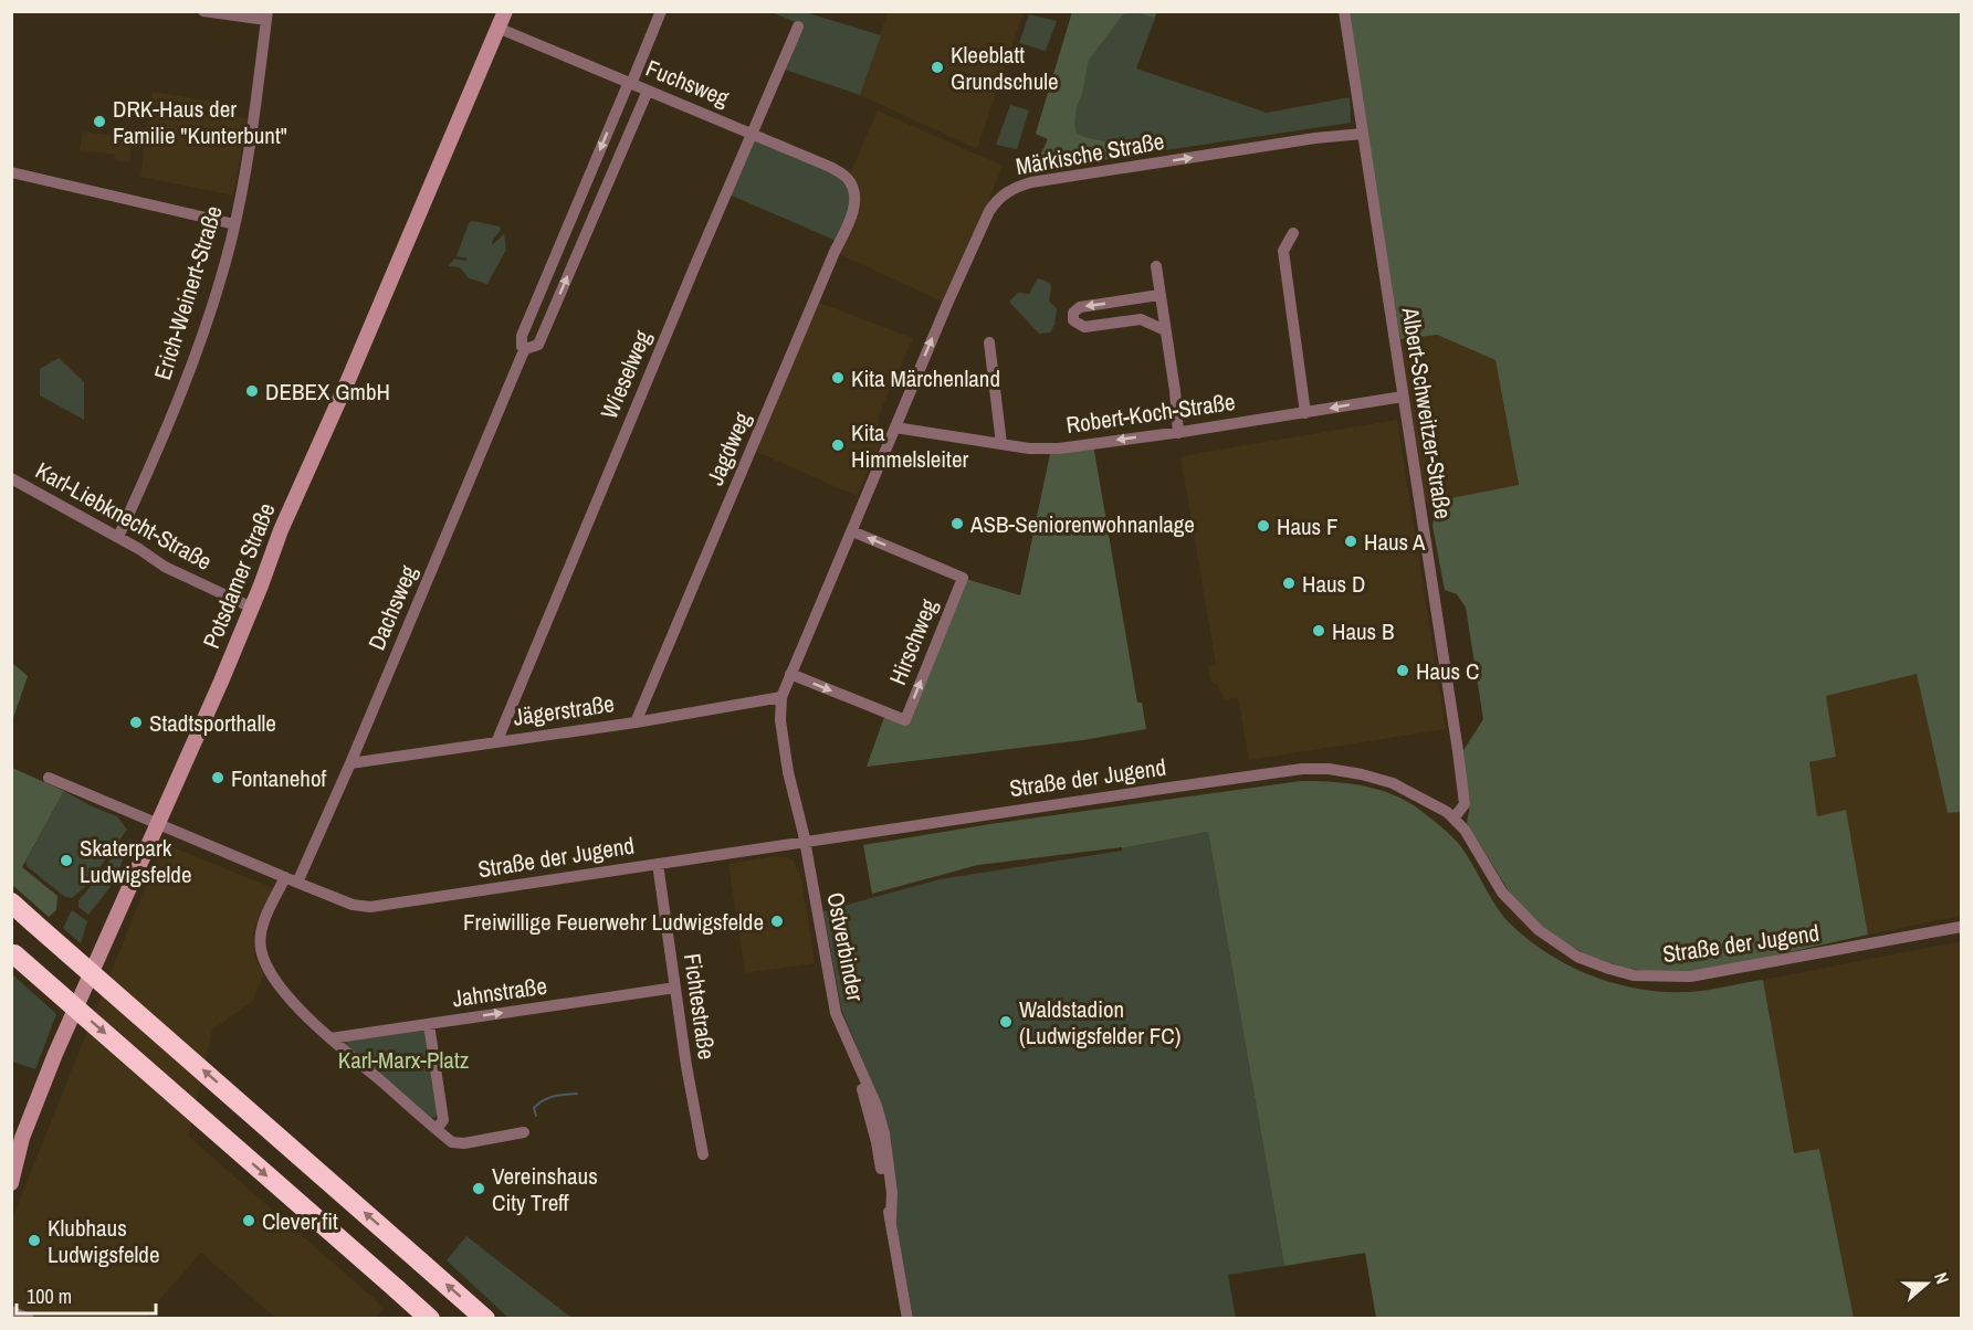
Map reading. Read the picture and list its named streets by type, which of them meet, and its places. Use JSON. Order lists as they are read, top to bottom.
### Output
{
  "streets": {
    "main road": ["Potsdamer Straße"],
    "street": [
      "Fuchsweg",
      "Märkische Straße",
      "Erich-Weinert-Straße",
      "Wieselweg",
      "Robert-Koch-Straße",
      "Albert-Schweitzer-Straße",
      "Jagdweg",
      "Karl-Liebknecht-Straße",
      "Dachsweg",
      "Hirschweg",
      "Jägerstraße",
      "Straße der Jugend",
      "Ostverbinder",
      "Jahnstraße",
      "Fichtestraße"
    ]
  },
  "crossings": [
    ["Fuchsweg", "Wieselweg"],
    ["Fuchsweg", "Jagdweg"],
    ["Fuchsweg", "Potsdamer Straße"],
    ["Fuchsweg", "Dachsweg"],
    ["Märkische Straße", "Robert-Koch-Straße"],
    ["Märkische Straße", "Albert-Schweitzer-Straße"],
    ["Erich-Weinert-Straße", "Karl-Liebknecht-Straße"],
    ["Wieselweg", "Jägerstraße"],
    ["Robert-Koch-Straße", "Albert-Schweitzer-Straße"],
    ["Albert-Schweitzer-Straße", "Straße der Jugend"],
    ["Jagdweg", "Jägerstraße"],
    ["Karl-Liebknecht-Straße", "Potsdamer Straße"],
    ["Potsdamer Straße", "Straße der Jugend"],
    ["Dachsweg", "Jägerstraße"],
    ["Dachsweg", "Straße der Jugend"],
    ["Dachsweg", "Jahnstraße"],
    ["Straße der Jugend", "Ostverbinder"],
    ["Straße der Jugend", "Fichtestraße"],
    ["Jahnstraße", "Fichtestraße"]
  ],
  "one_way": ["Märkische Straße", "Robert-Koch-Straße", "Jahnstraße"],
  "parks": ["Karl-Marx-Platz"],
  "places": [
    "Kleeblatt Grundschule",
    "DRK-Haus der Familie \"Kunterbunt\"",
    "Kita Märchenland",
    "DEBEX GmbH",
    "Kita Himmelsleiter",
    "ASB-Seniorenwohnanlage",
    "Haus F",
    "Haus A",
    "Haus D",
    "Haus B",
    "Haus C",
    "Stadtsporthalle",
    "Fontanehof",
    "Skaterpark Ludwigsfelde",
    "Freiwillige Feuerwehr Ludwigsfelde",
    "Waldstadion (Ludwigsfelder FC)",
    "Vereinshaus City Treff",
    "Clever fit",
    "Klubhaus Ludwigsfelde"
  ],
  "scale_bar": "100 m",
  "north": "right"
}
